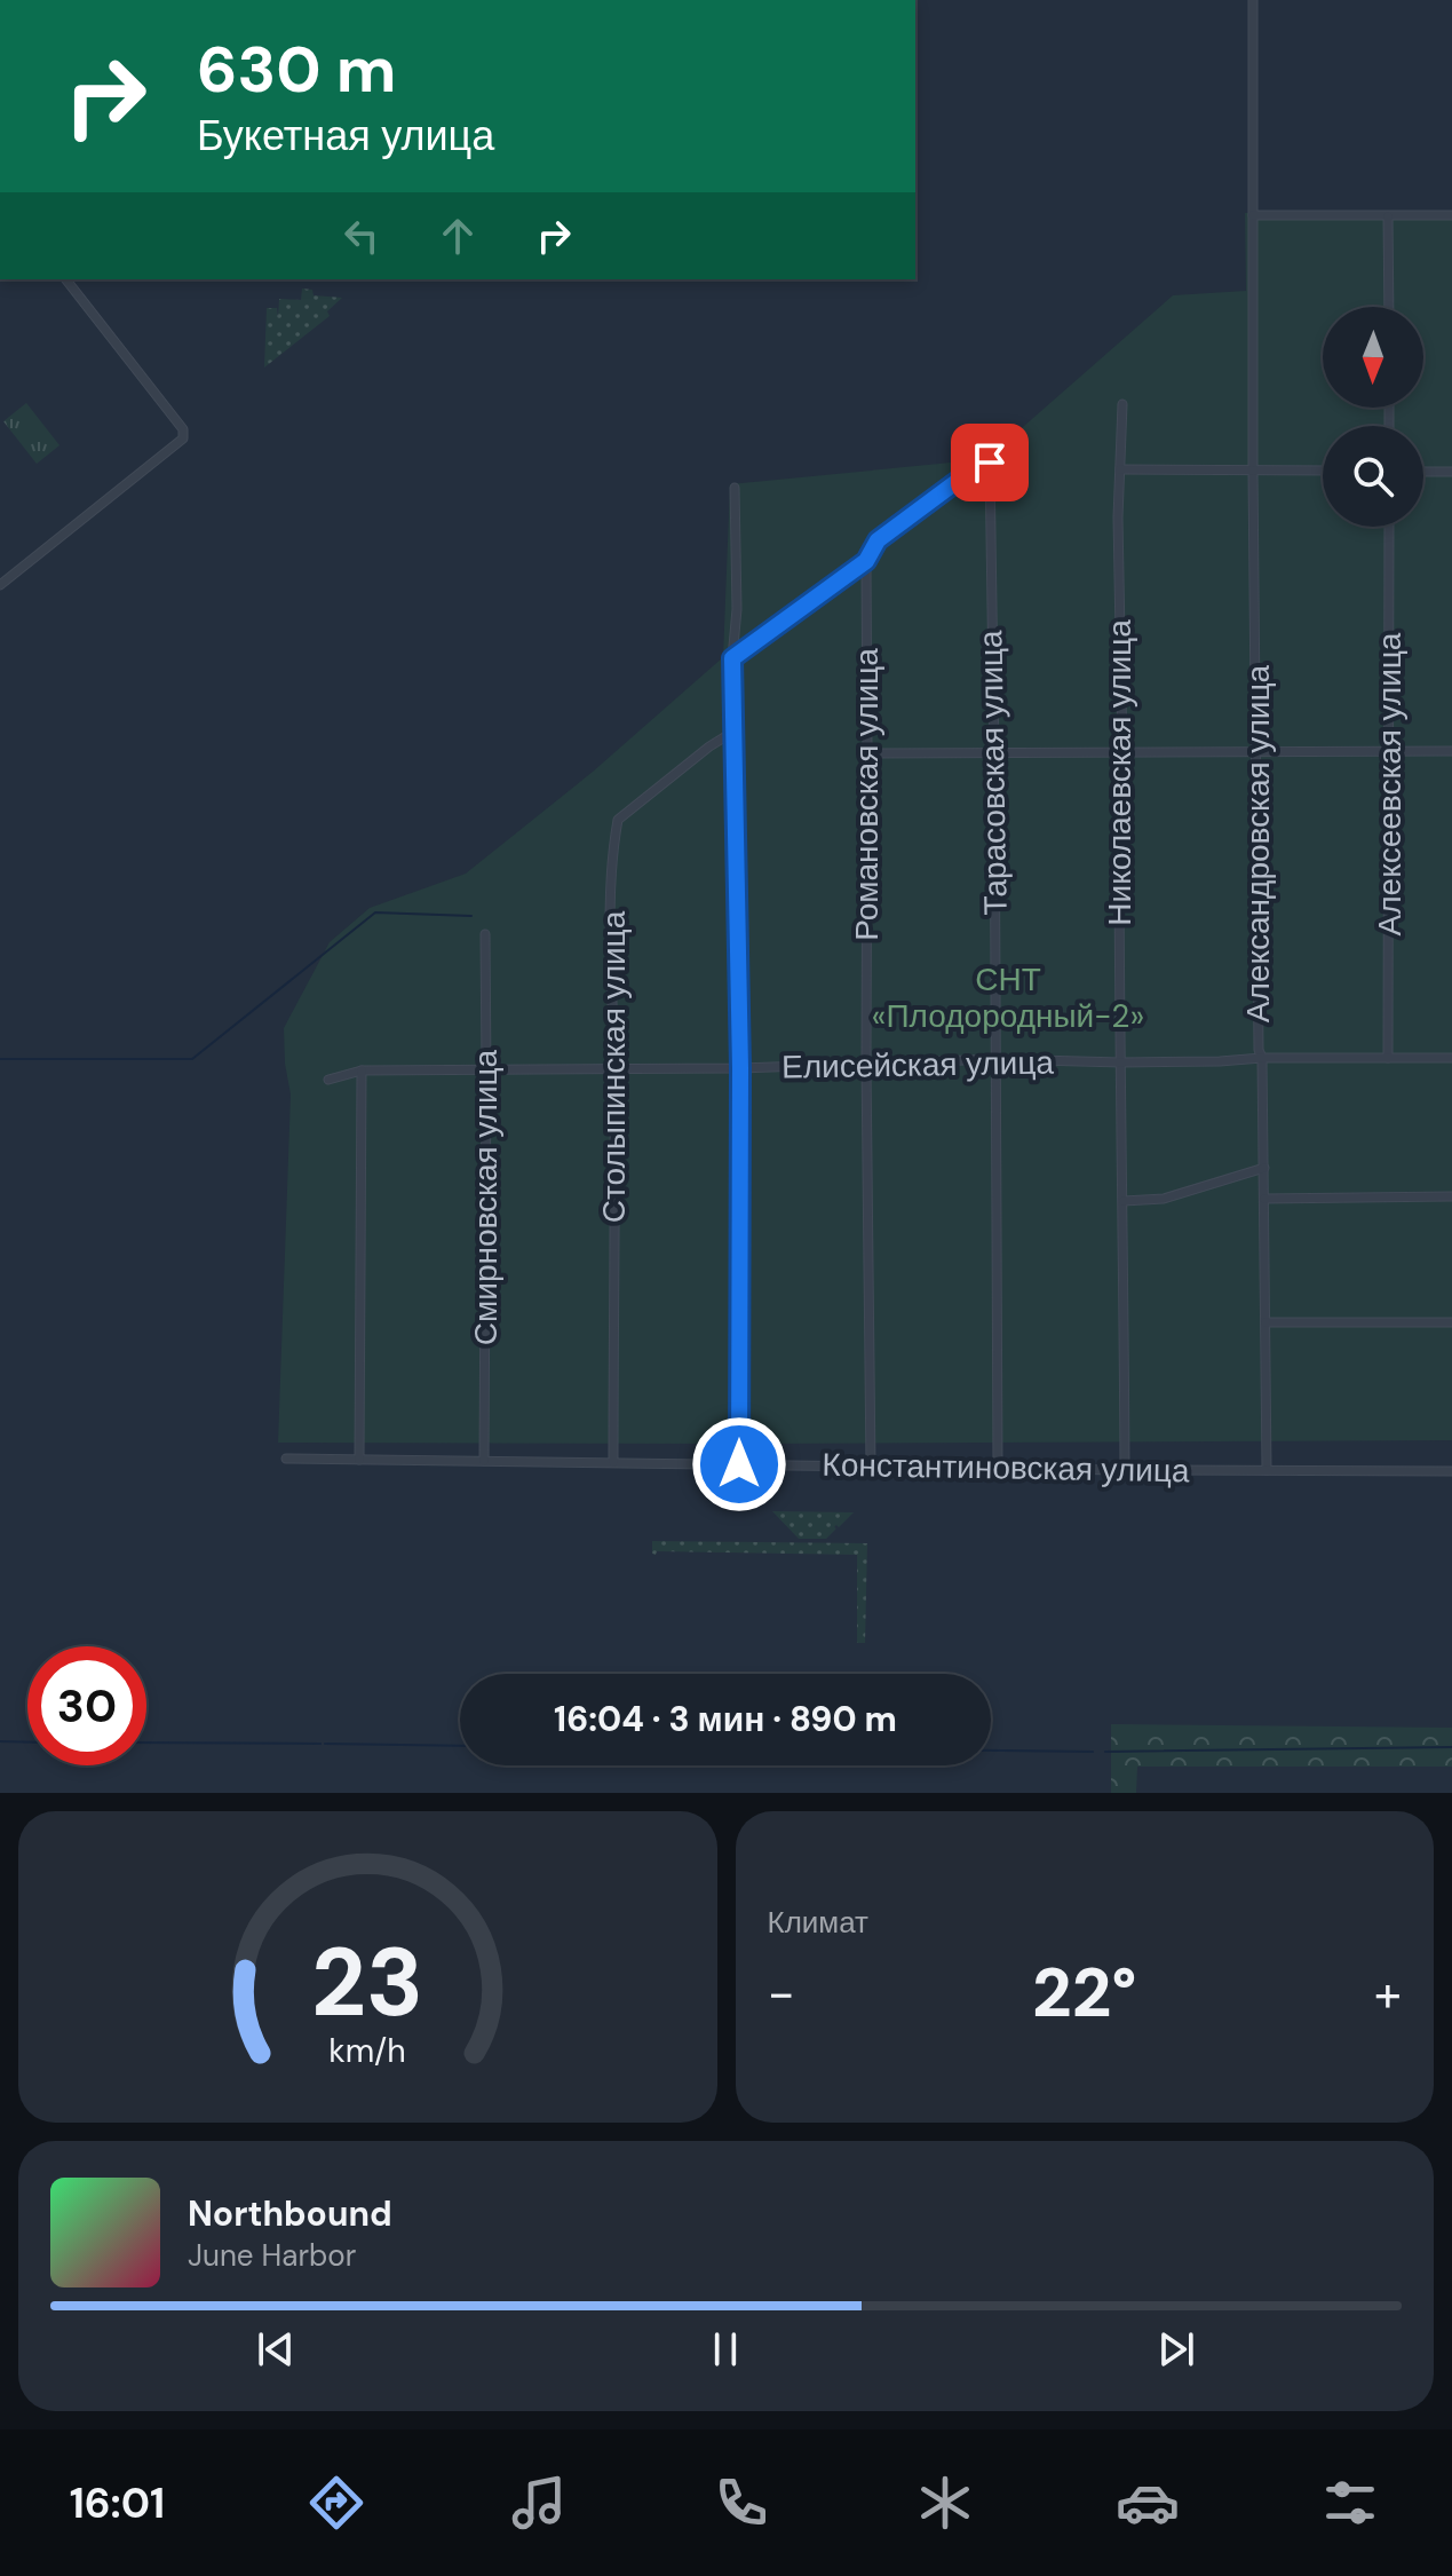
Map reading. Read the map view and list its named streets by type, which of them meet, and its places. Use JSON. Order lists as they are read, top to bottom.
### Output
{
  "streets": {
    "street": [
      "Тарасовская улица",
      "Николаевская улица",
      "Алексеевская улица",
      "Романовская улица",
      "Александровская улица",
      "Елисейская улица",
      "Столыпинская улица",
      "Смирновская улица",
      "Константиновская улица"
    ]
  },
  "crossings": [
    ["Тарасовская улица", "Романовская улица"],
    ["Тарасовская улица", "Елисейская улица"],
    ["Тарасовская улица", "Константиновская улица"],
    ["Николаевская улица", "Елисейская улица"],
    ["Николаевская улица", "Константиновская улица"],
    ["Алексеевская улица", "Елисейская улица"],
    ["Романовская улица", "Елисейская улица"],
    ["Романовская улица", "Константиновская улица"],
    ["Александровская улица", "Елисейская улица"],
    ["Александровская улица", "Константиновская улица"],
    ["Елисейская улица", "Столыпинская улица"],
    ["Елисейская улица", "Смирновская улица"],
    ["Столыпинская улица", "Константиновская улица"],
    ["Смирновская улица", "Константиновская улица"]
  ],
  "parks": ["СНТ «Плодородный-2»"],
  "north": "bottom",
  "page": {
    "turn": ["630 m", "Букетная улица"],
    "limit": "30",
    "trip": "16:04 · 3 мин · 890 m",
    "tile": "Климат",
    "heat": ["−", "22°", "+"],
    "song": ["Northbound", "June Harbor"],
    "tabs": "16:01",
    "gauge": ["23", "km/h"]
  }
}
